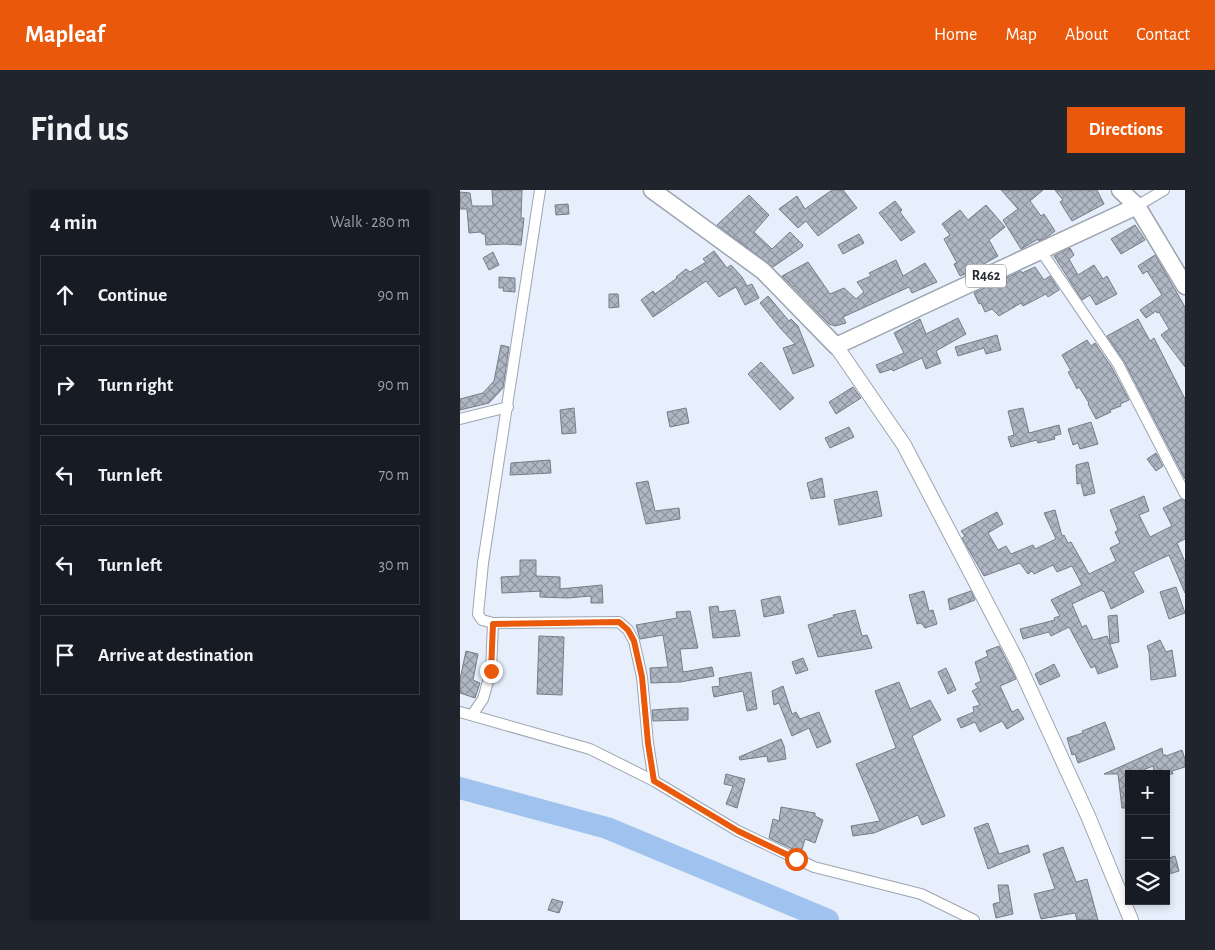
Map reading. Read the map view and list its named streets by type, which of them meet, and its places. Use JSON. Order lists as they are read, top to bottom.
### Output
{
  "streets": {
    "main road": ["R462"]
  },
  "page": {
    "header": "Mapleaf",
    "nav": [
      "Home",
      "Map",
      "About",
      "Contact"
    ],
    "buttons": "Directions",
    "title": "Find us",
    "heading": ["4 min", "Walk · 280 m"],
    "list": [
      ["Continue", "90 m"],
      ["Turn right", "90 m"],
      ["Turn left", "70 m"],
      ["Turn left", "30 m"],
      "Arrive at destination"
    ],
    "map_buttons": ["+", "−"]
  }
}
